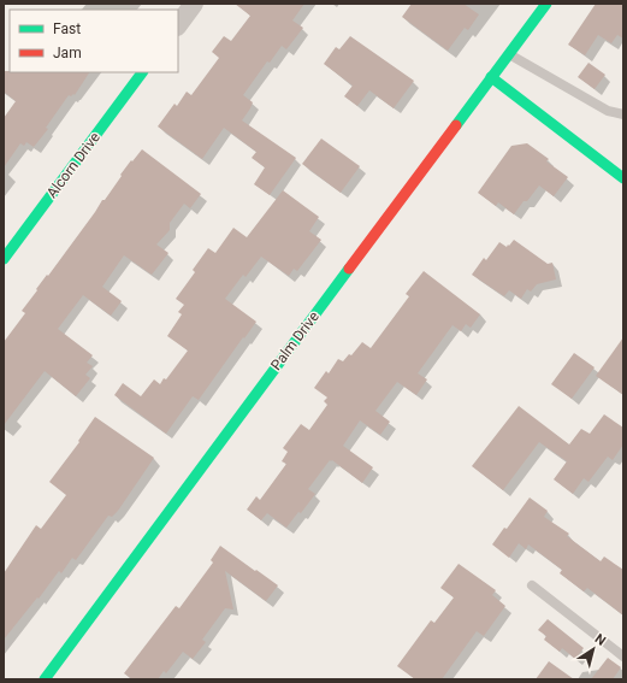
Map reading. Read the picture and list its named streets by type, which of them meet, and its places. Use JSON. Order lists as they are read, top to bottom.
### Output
{
  "streets": {
    "street": ["Alcorn Drive", "Palm Drive"]
  },
  "legend": ["Fast", "Jam"],
  "north": "top right"
}
